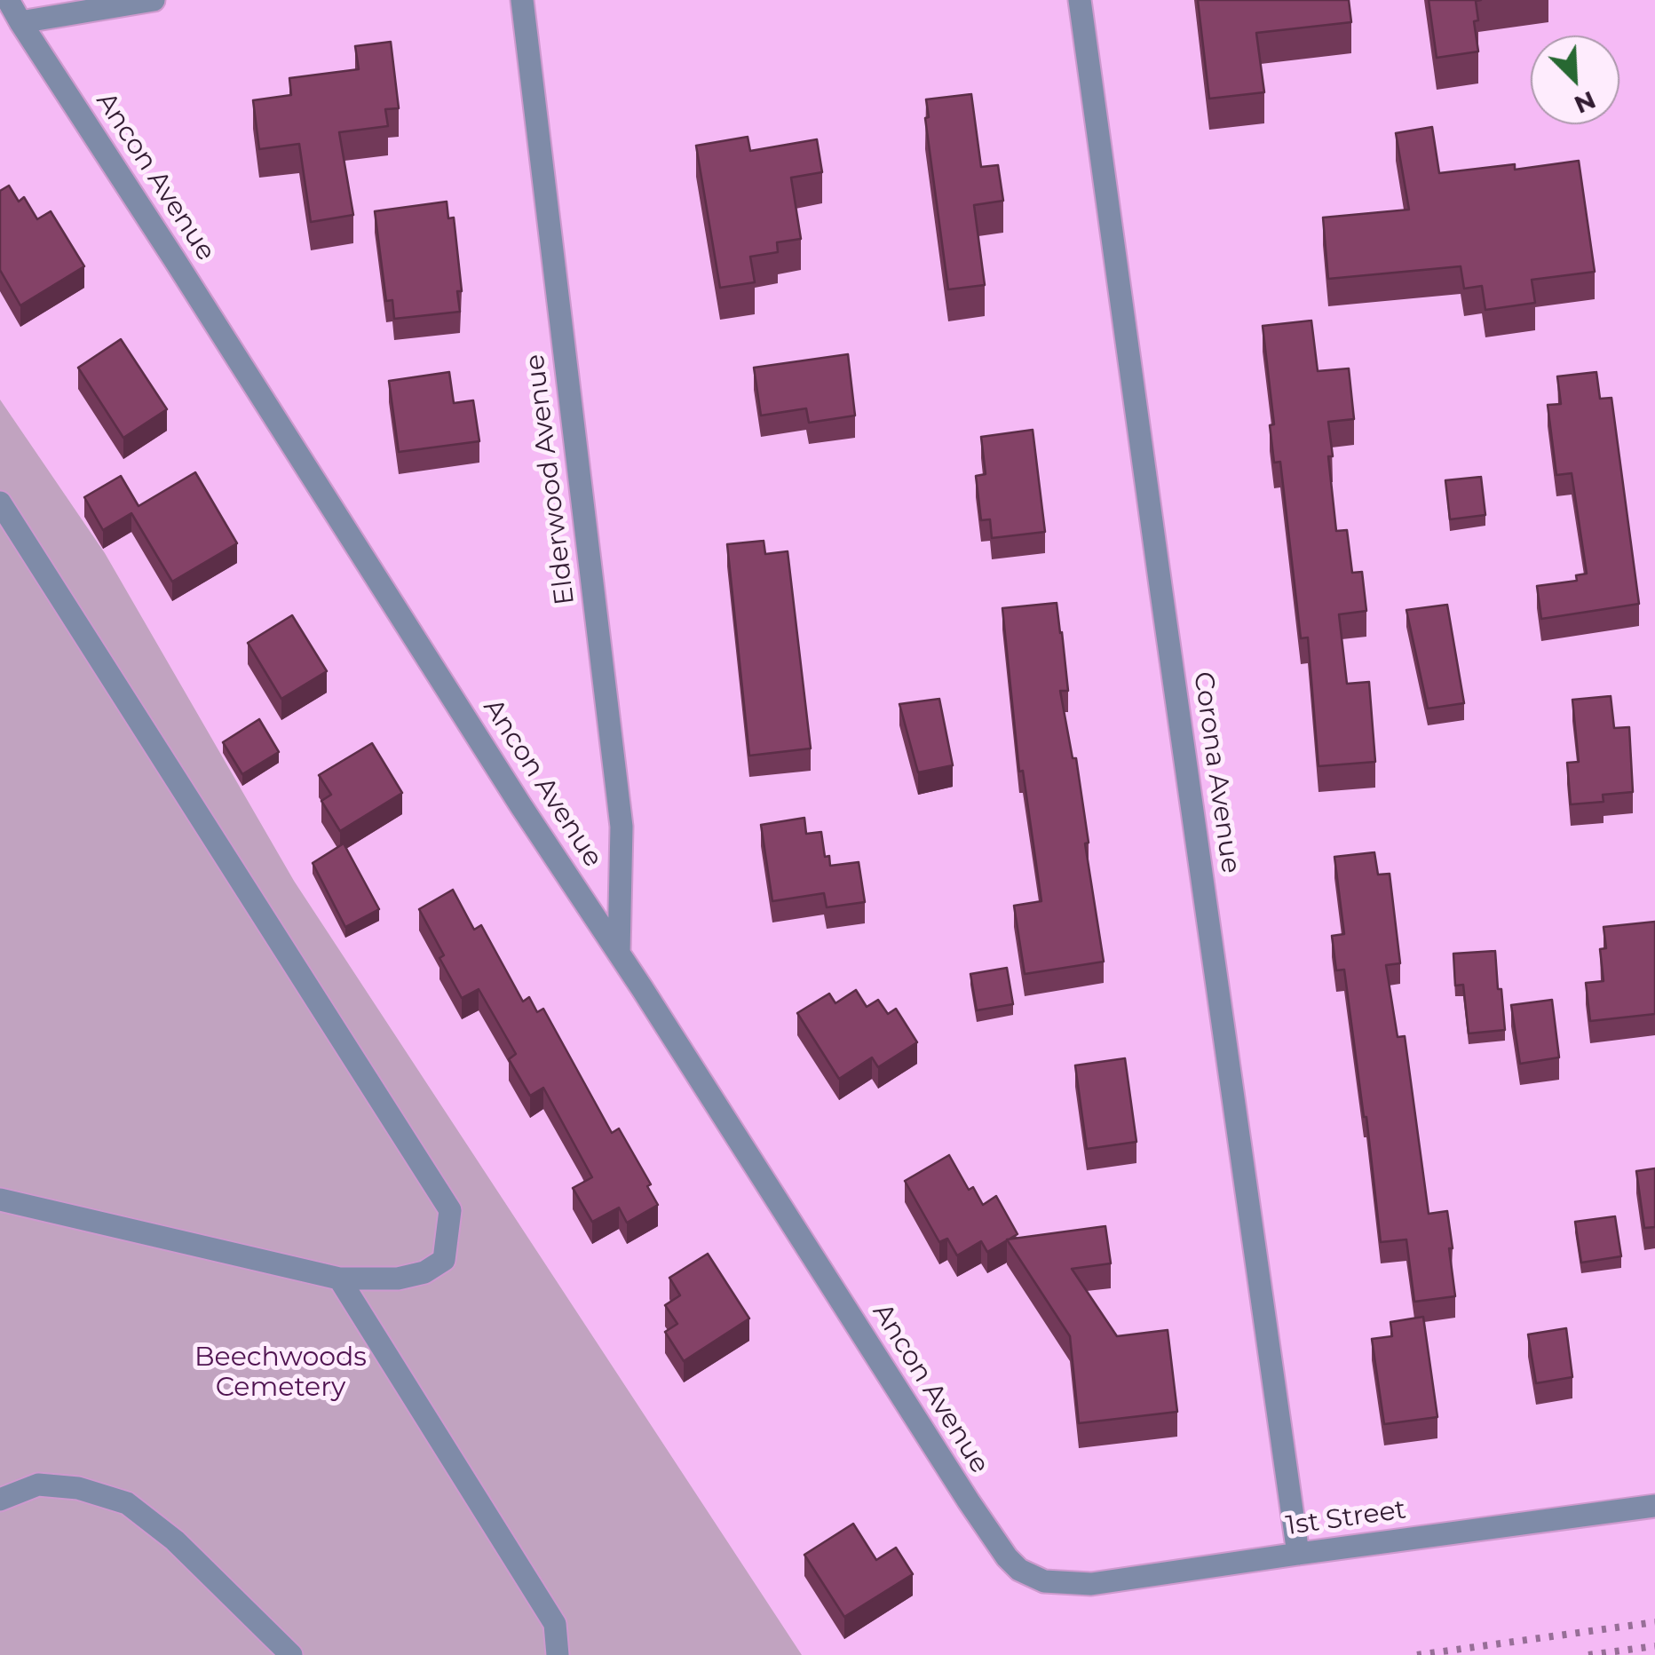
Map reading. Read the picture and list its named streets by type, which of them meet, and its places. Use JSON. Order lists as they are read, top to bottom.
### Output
{
  "streets": {
    "street": [
      "Ancon Avenue",
      "Elderwood Avenue",
      "Corona Avenue",
      "1st Street"
    ]
  },
  "crossings": [
    ["Ancon Avenue", "Elderwood Avenue"],
    ["Ancon Avenue", "1st Street"],
    ["Corona Avenue", "1st Street"]
  ],
  "parks": ["Beechwoods Cemetery"],
  "north": "bottom right"
}
